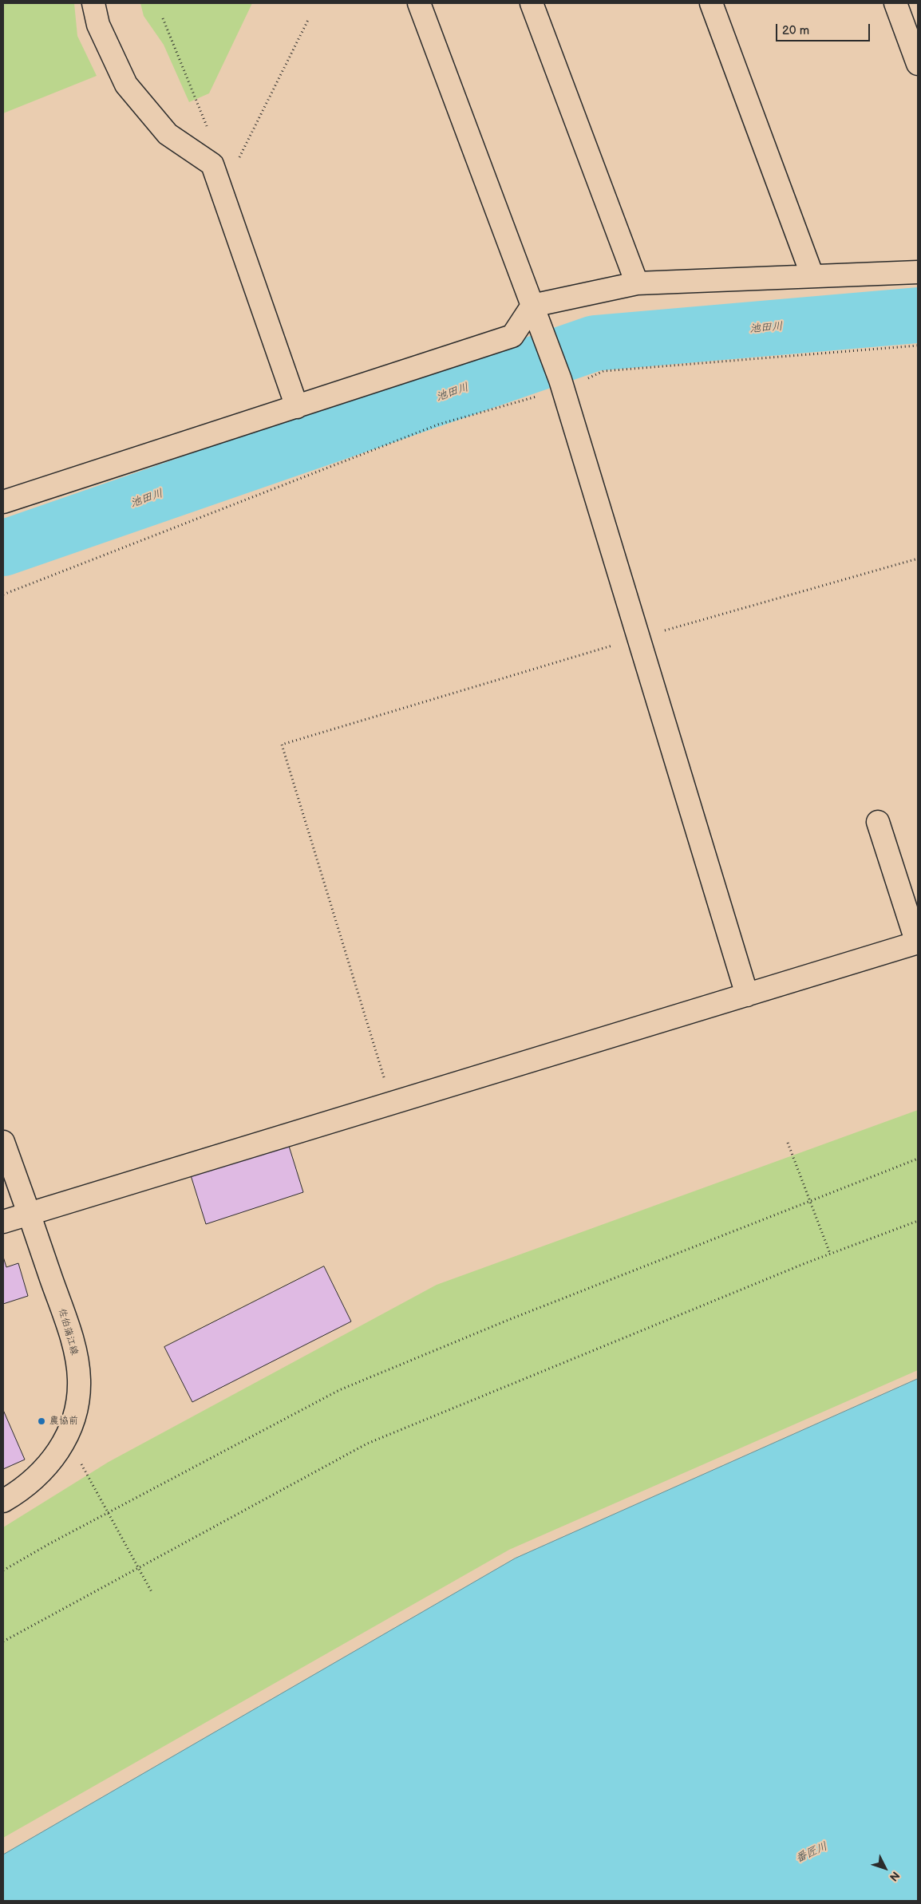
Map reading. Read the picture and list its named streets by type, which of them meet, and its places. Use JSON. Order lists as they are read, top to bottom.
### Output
{
  "streets": {
    "street": ["佐伯蒲江線"]
  },
  "water": ["池田川", "番匠川"],
  "places": ["農協前"],
  "scale_bar": "20 m",
  "north": "bottom right"
}
